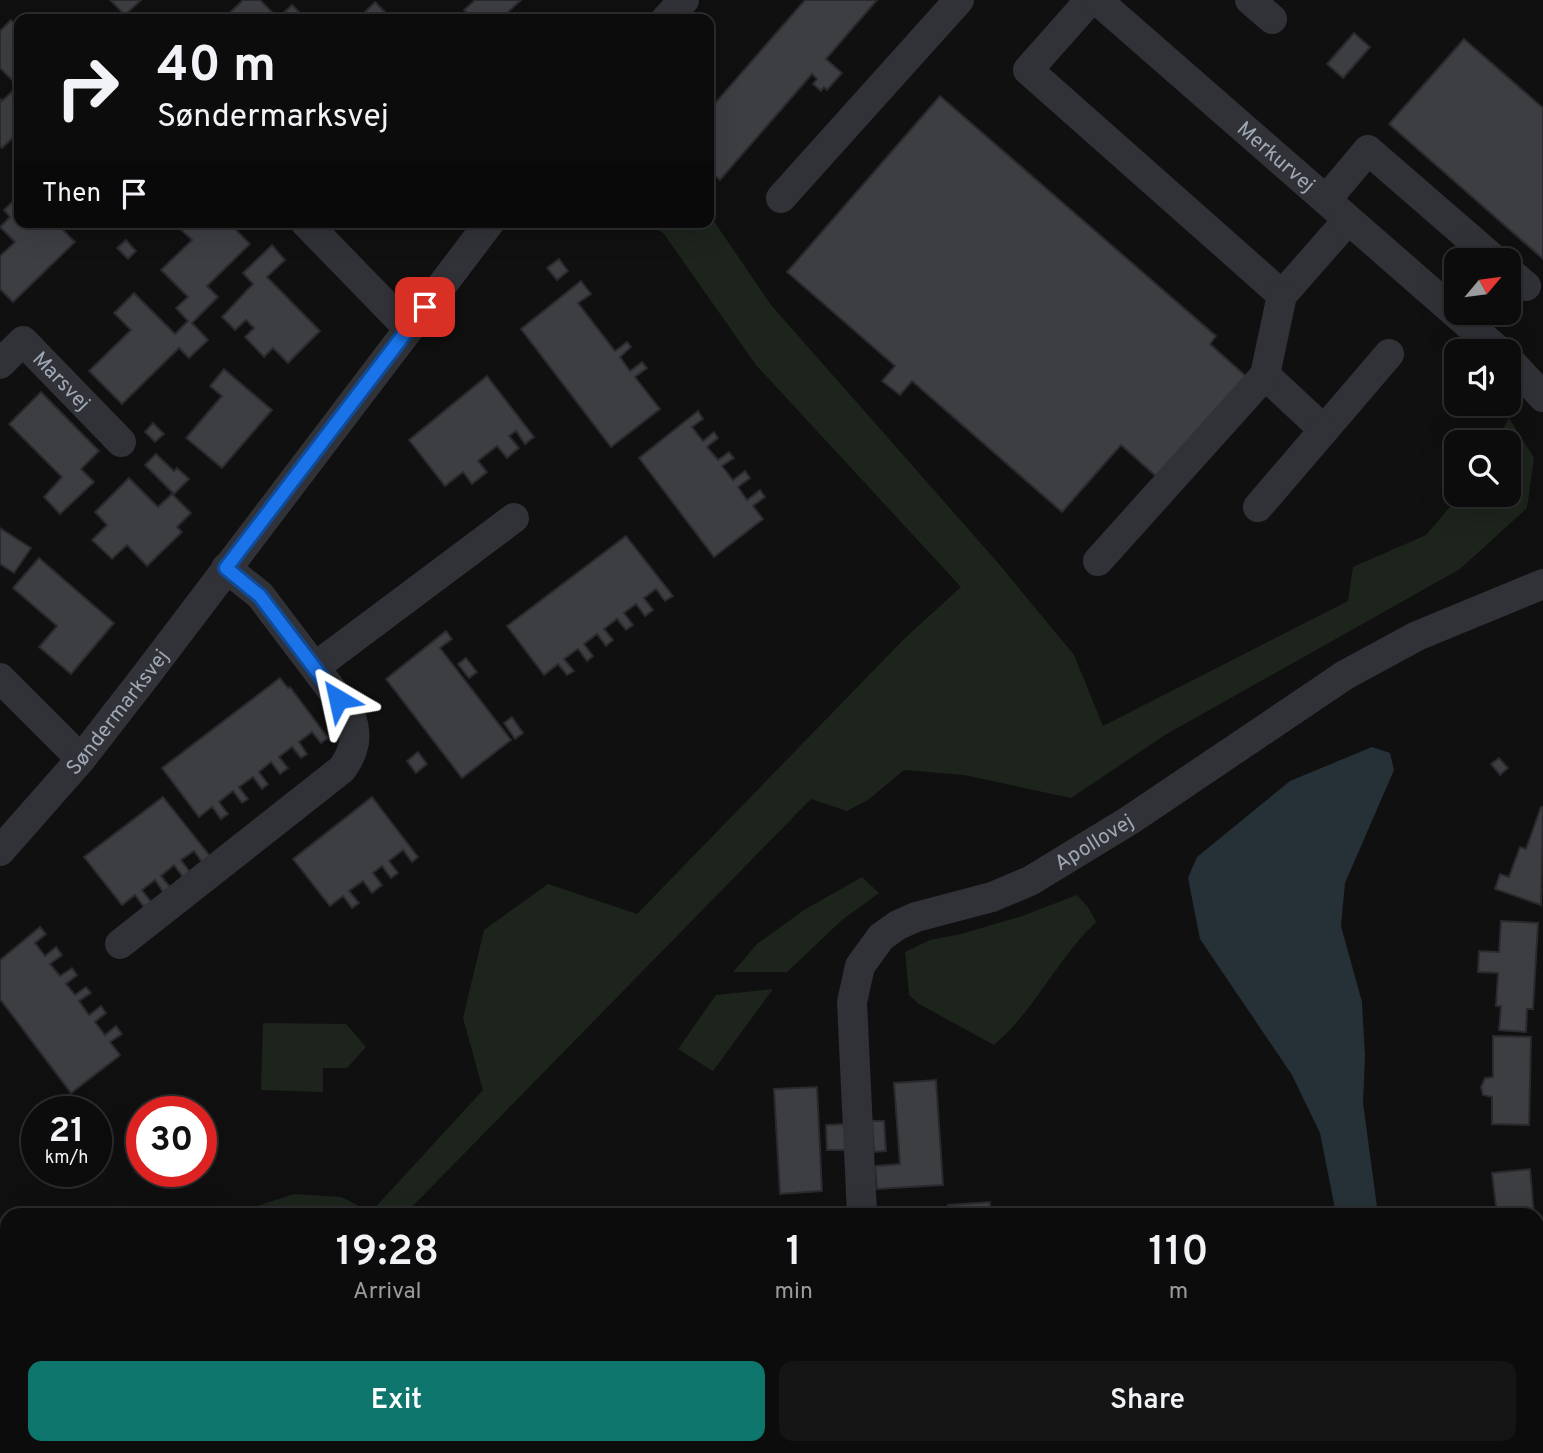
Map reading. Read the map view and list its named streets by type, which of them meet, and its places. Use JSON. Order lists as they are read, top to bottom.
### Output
{
  "streets": {
    "street": [
      "Merkurvej",
      "Marsvej",
      "Søndermarksvej",
      "Apollovej"
    ]
  },
  "north": "top right",
  "page": {
    "turn": ["40 m", "Søndermarksvej"],
    "then": "Then",
    "speed": "21 km/h",
    "limit": "30",
    "eta": [
      "19:28",
      "Arrival",
      "1",
      "min",
      "110",
      "m"
    ],
    "buttons": ["Exit", "Share"]
  }
}
